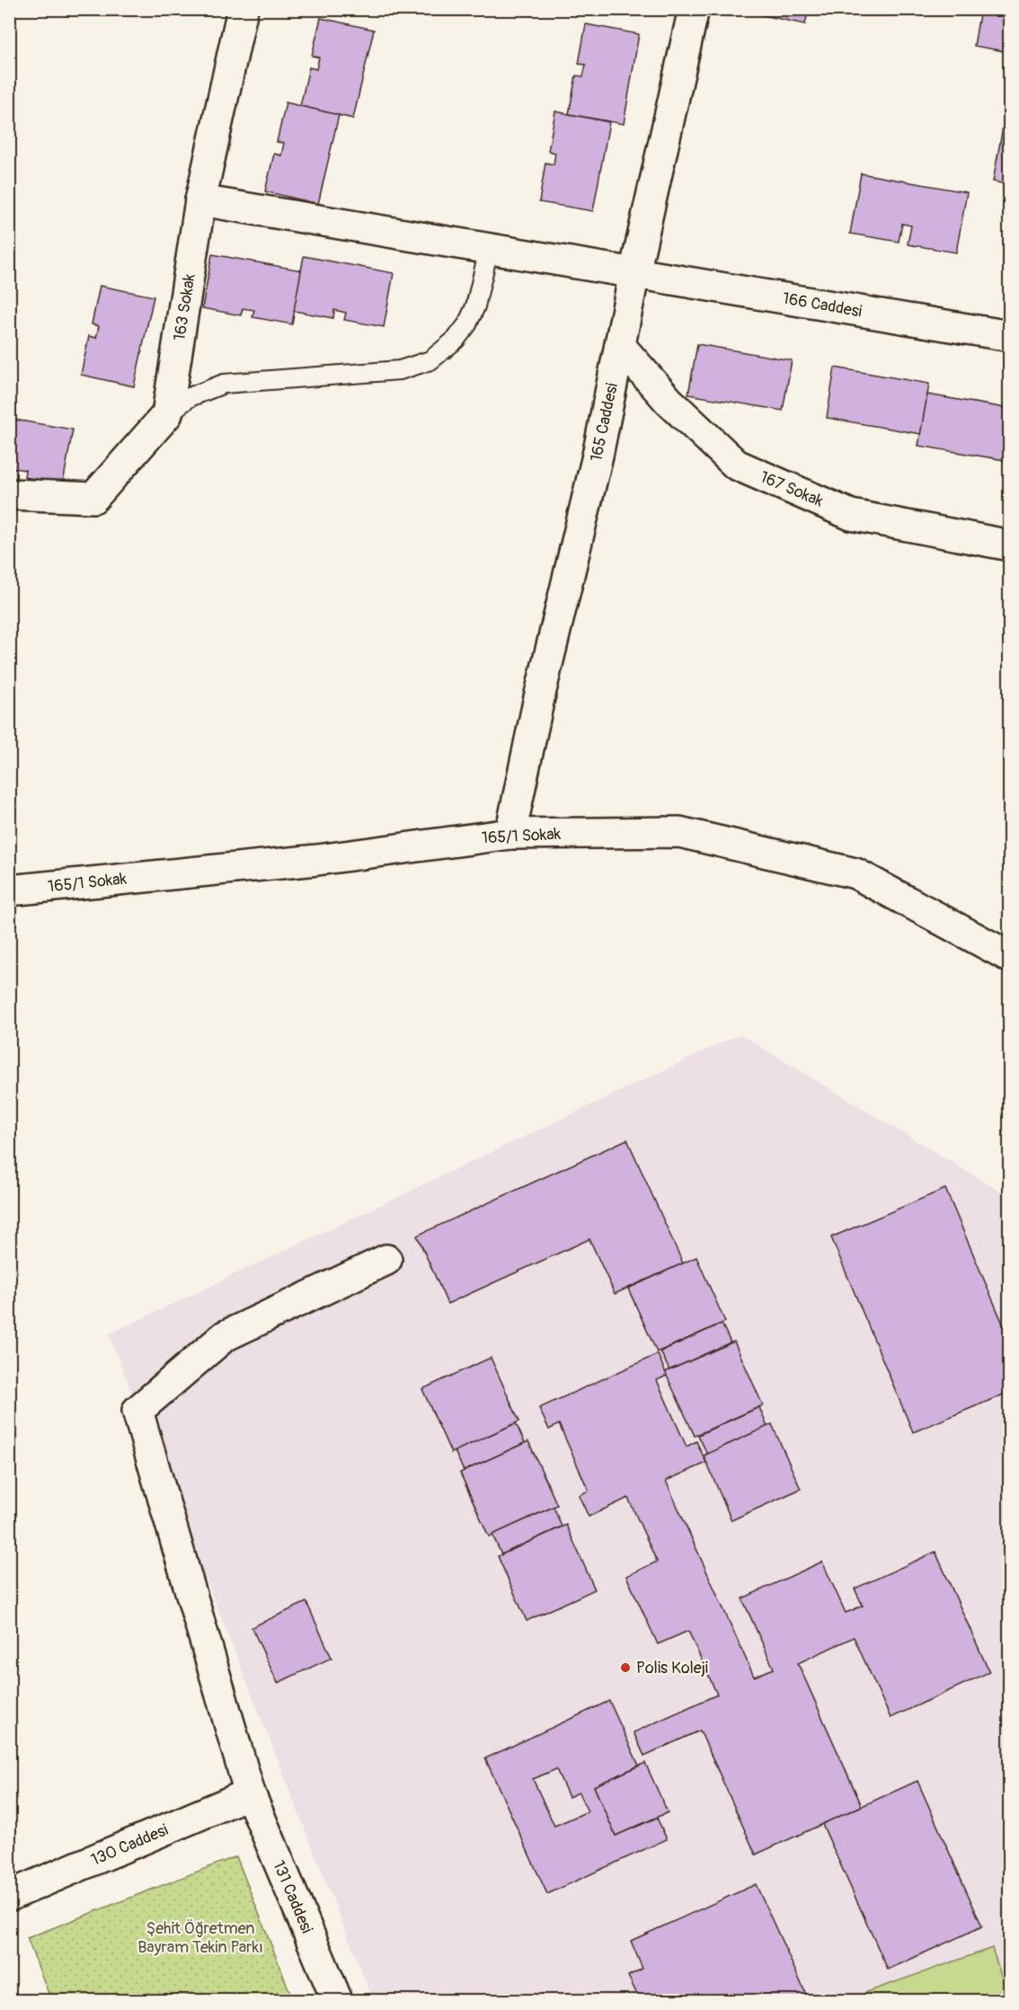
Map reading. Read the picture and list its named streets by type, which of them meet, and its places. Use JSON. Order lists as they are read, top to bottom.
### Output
{
  "streets": {
    "street": [
      "166 Caddesi",
      "163 Sokak",
      "165 Caddesi",
      "167 Sokak",
      "165/1 Sokak",
      "130 Caddesi",
      "131 Caddesi"
    ]
  },
  "crossings": [
    ["166 Caddesi", "163 Sokak"],
    ["166 Caddesi", "165 Caddesi"],
    ["165 Caddesi", "167 Sokak"],
    ["165 Caddesi", "165/1 Sokak"],
    ["130 Caddesi", "131 Caddesi"]
  ],
  "parks": ["Şehit Öğretmen Bayram Tekin Parkı"],
  "places": ["Polis Koleji"]
}
